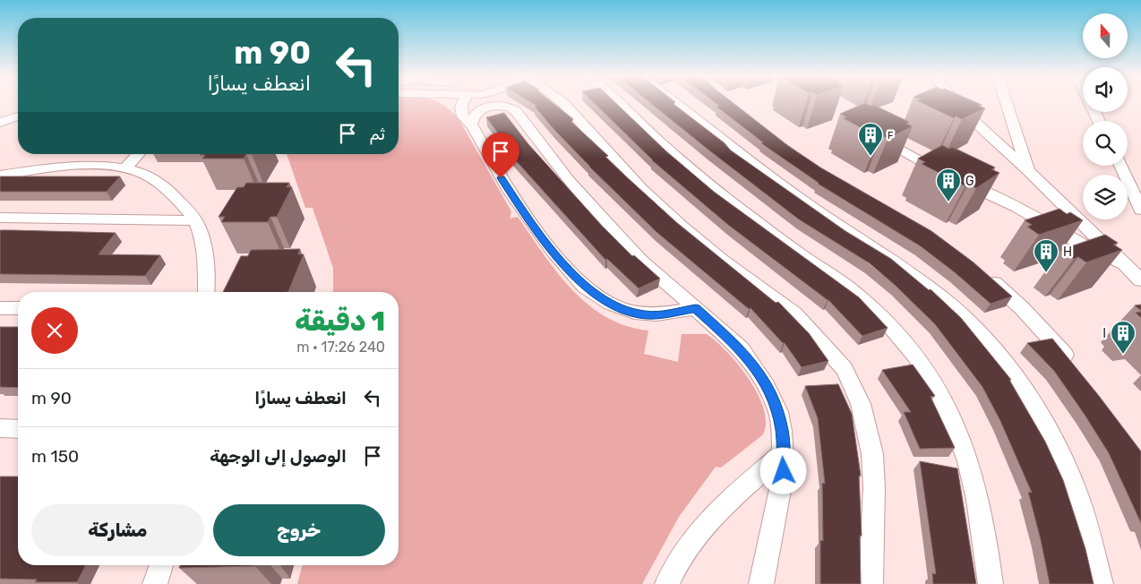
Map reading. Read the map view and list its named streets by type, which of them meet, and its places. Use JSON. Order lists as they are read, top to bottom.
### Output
{
  "places": {
    "building": [
      "F",
      "G",
      "H",
      "I"
    ]
  },
  "north": "top",
  "page": {
    "turn": ["90 m", "انعطف يسارًا"],
    "then": "ثم",
    "heading": ["1 دقيقة", "240 m · 17:26"],
    "list": [
      {
        "name": "انعطف يسارًا",
        "value": "90 m"
      },
      {
        "name": "الوصول إلى الوجهة",
        "value": "150 m"
      }
    ],
    "buttons": ["خروج", "مشاركة"]
  }
}
